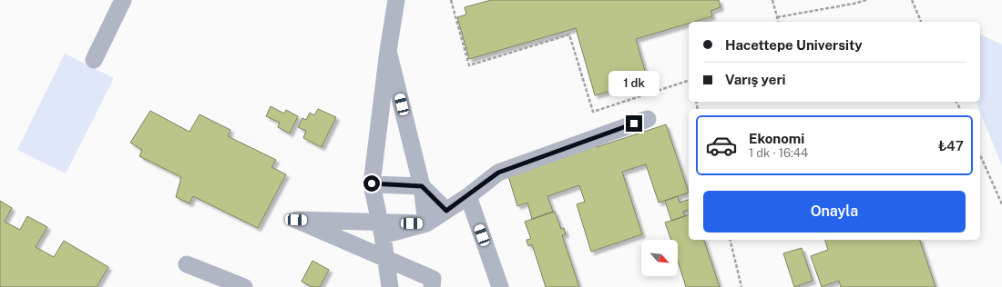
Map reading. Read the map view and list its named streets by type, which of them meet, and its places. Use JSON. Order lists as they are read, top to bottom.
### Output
{
  "north": "bottom right",
  "page": {
    "banner": ["Hacettepe University", "Varış yeri"],
    "bubble": "1 dk",
    "list": [
      {
        "name": "Ekonomi",
        "note": "1 dk · 16:44",
        "value": "₺47"
      }
    ],
    "buttons": "Onayla"
  }
}
